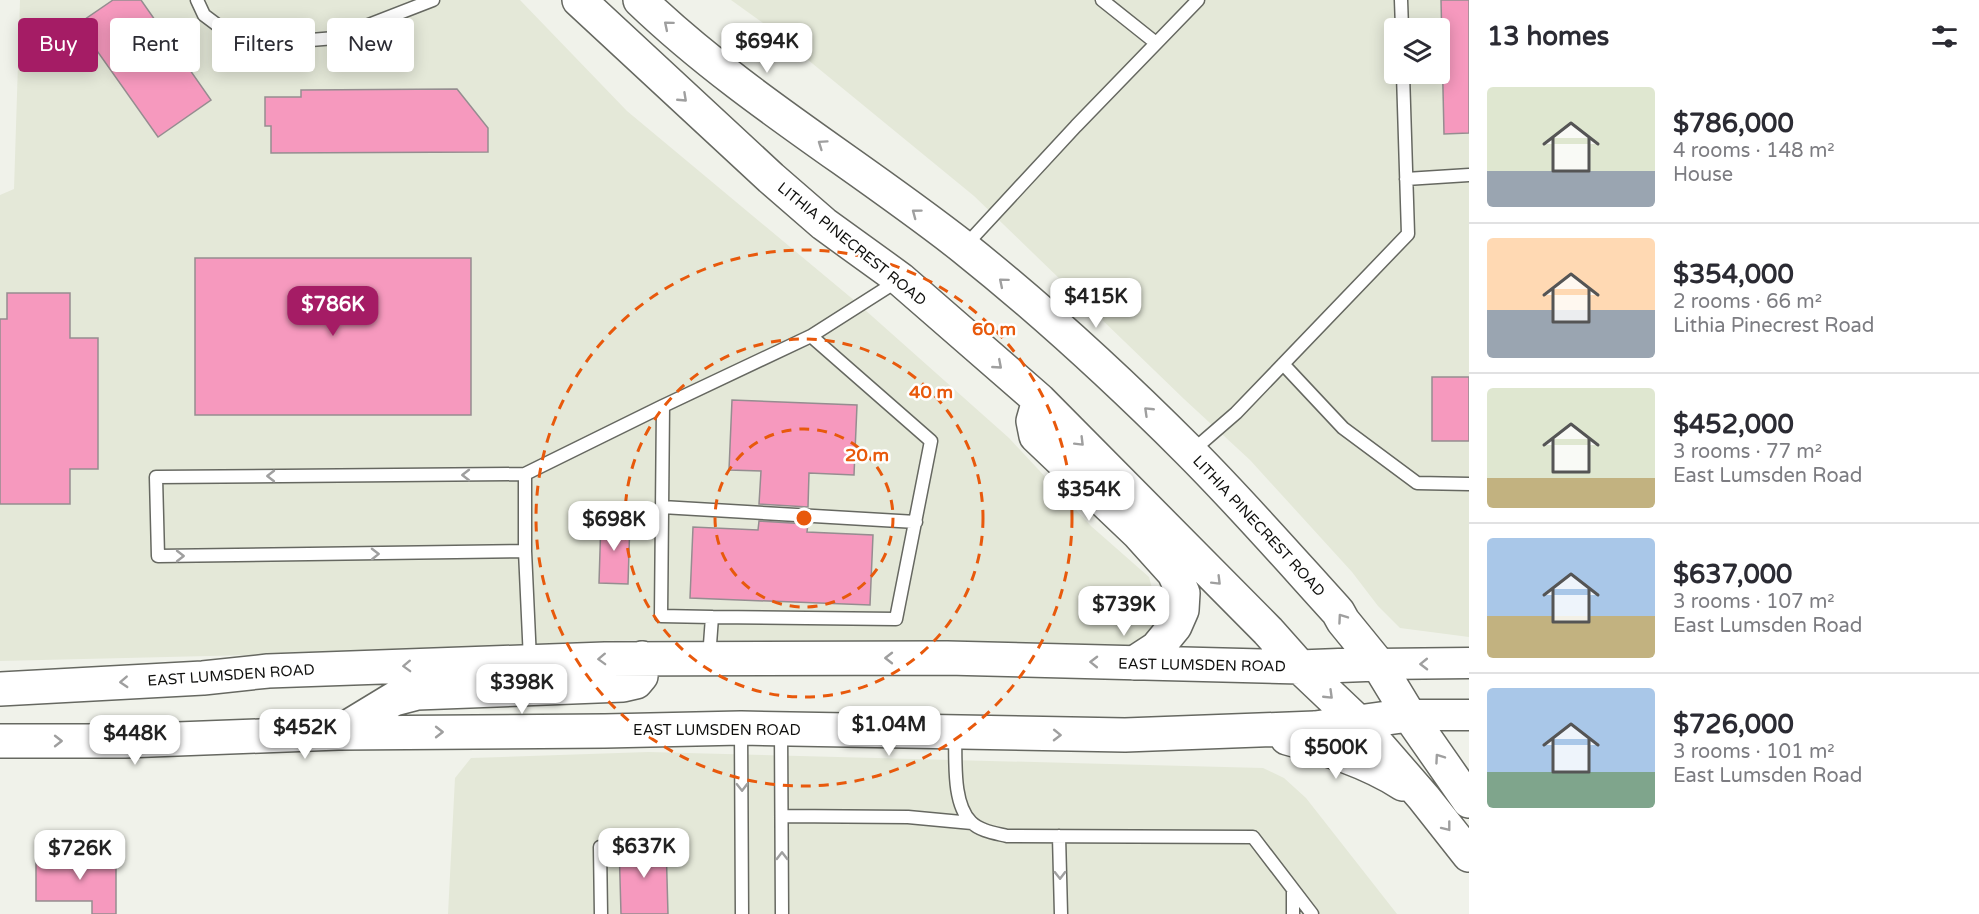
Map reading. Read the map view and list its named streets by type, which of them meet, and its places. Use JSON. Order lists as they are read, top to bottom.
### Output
{
  "streets": {
    "main road": ["LITHIA PINECREST ROAD", "EAST LUMSDEN ROAD"]
  },
  "crossings": [
    ["LITHIA PINECREST ROAD", "EAST LUMSDEN ROAD"]
  ],
  "page": {
    "heading": "13 homes",
    "chip": [
      "Buy",
      "Rent",
      "Filters",
      "New"
    ],
    "price": [
      "$694K",
      "$415K",
      "$786K",
      "$354K",
      "$698K",
      "$739K",
      "$398K",
      "$1.04M",
      "$452K",
      "$448K",
      "$500K",
      "$637K",
      "$726K"
    ],
    "list": [
      {
        "name": "$786,000",
        "note": "4 rooms · 148 m² · House"
      },
      {
        "name": "$354,000",
        "note": "2 rooms · 66 m² · Lithia Pinecrest Road"
      },
      {
        "name": "$452,000",
        "note": "3 rooms · 77 m² · East Lumsden Road"
      },
      {
        "name": "$637,000",
        "note": "3 rooms · 107 m² · East Lumsden Road"
      },
      {
        "name": "$726,000",
        "note": "3 rooms · 101 m² · East Lumsden Road"
      }
    ]
  },
  "rings": ["60 m", "40 m", "20 m"]
}
